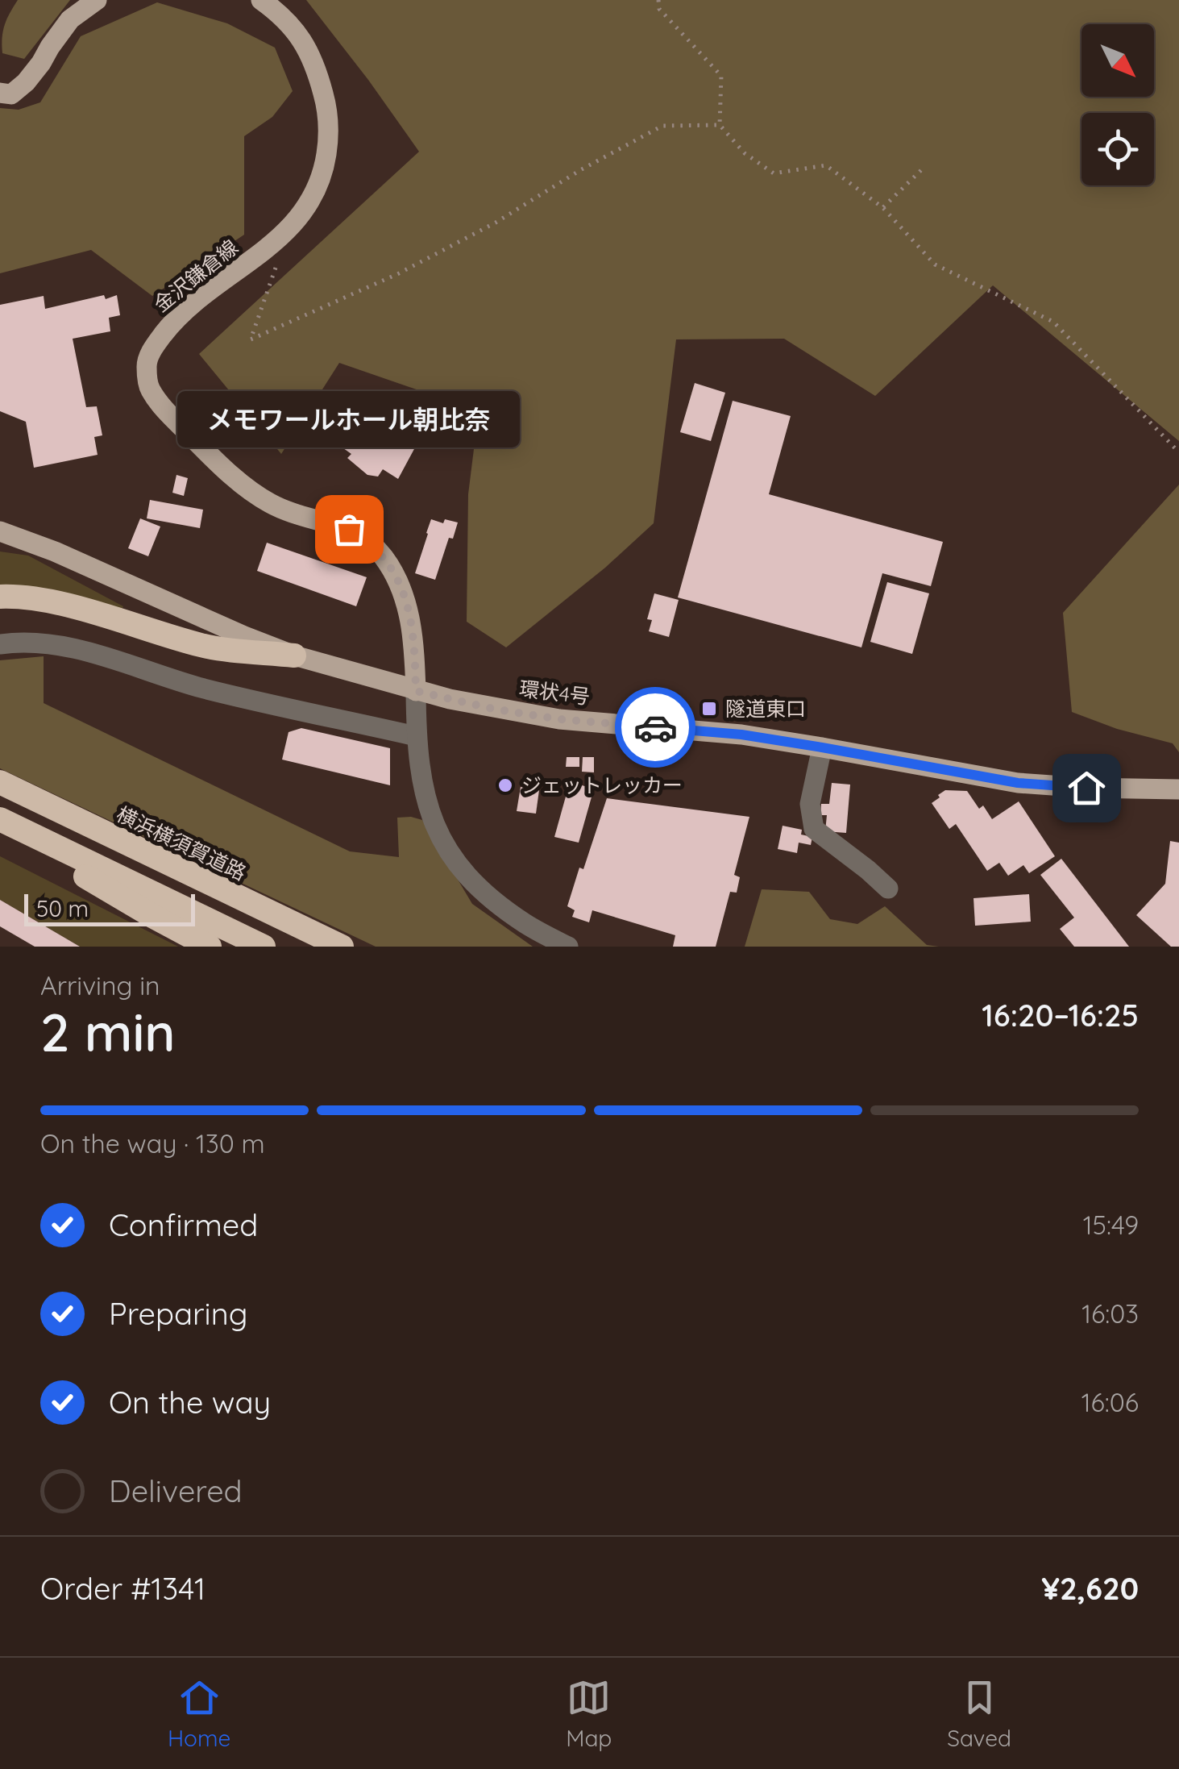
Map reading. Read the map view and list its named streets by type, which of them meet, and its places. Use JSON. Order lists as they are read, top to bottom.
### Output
{
  "streets": {
    "highway": ["横浜横須賀道路"],
    "main road": ["金沢鎌倉線", "環状4号"]
  },
  "crossings": [
    ["金沢鎌倉線", "環状4号"]
  ],
  "places": {
    "other": ["メモワールホール朝比奈", "ジェットレッカー"],
    "transit": ["隧道東口"]
  },
  "scale_bar": "50 m",
  "north": "bottom right",
  "page": {
    "bubble": "メモワールホール朝比奈",
    "scale": "50 m",
    "heading": ["2 min", "Arriving in", "16:20–16:25"],
    "panel": ["Order #1341", "¥2,620"],
    "bar": "On the way · 130 m",
    "list": [
      ["Confirmed", "15:49"],
      ["Preparing", "16:03"],
      ["On the way", "16:06"],
      "Delivered"
    ],
    "tabs": ["Home", "Map", "Saved"]
  }
}
